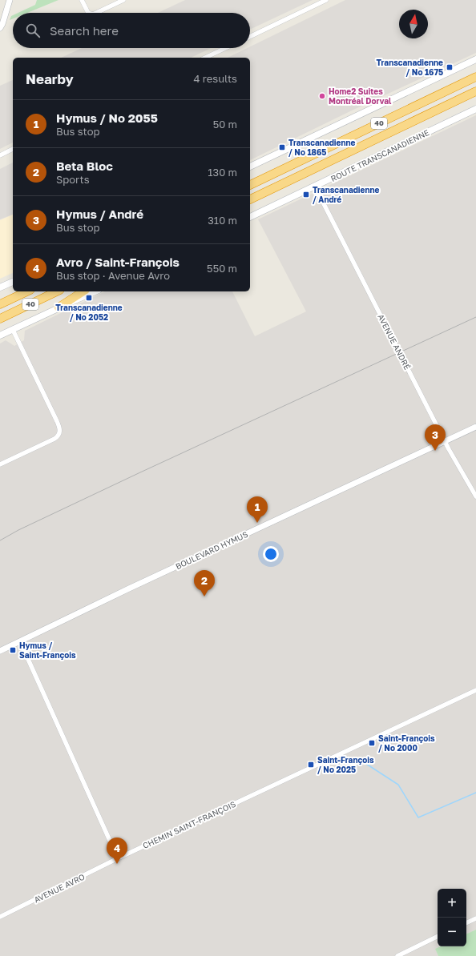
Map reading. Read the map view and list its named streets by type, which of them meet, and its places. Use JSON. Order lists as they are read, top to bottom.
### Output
{
  "streets": {
    "highway": ["40"],
    "main road": ["ROUTE TRANSCANADIENNE"],
    "street": [
      "AVENUE ANDRÉ",
      "BOULEVARD HYMUS",
      "CHEMIN SAINT-FRANÇOIS",
      "AVENUE AVRO"
    ]
  },
  "crossings": [
    ["ROUTE TRANSCANADIENNE", "AVENUE ANDRÉ"],
    ["AVENUE ANDRÉ", "BOULEVARD HYMUS"],
    ["CHEMIN SAINT-FRANÇOIS", "AVENUE AVRO"]
  ],
  "places": {
    "transit": [
      "Transcanadienne / No 1675",
      "Transcanadienne / No 1865",
      "Transcanadienne / André",
      "Transcanadienne / No 2052",
      "Hymus / Saint-François",
      "Saint-François / No 2000",
      "Saint-François / No 2025"
    ],
    "other": ["Home2 Suites Montréal Dorval"]
  },
  "north": "top",
  "page": {
    "search": "Search here",
    "heading": ["Nearby", "4 results"],
    "list": [
      {
        "mark": "1",
        "name": "Hymus / No 2055",
        "note": "Bus stop",
        "value": "50 m"
      },
      {
        "mark": "2",
        "name": "Beta Bloc",
        "note": "Sports",
        "value": "130 m"
      },
      {
        "mark": "3",
        "name": "Hymus / André",
        "note": "Bus stop",
        "value": "310 m"
      },
      {
        "mark": "4",
        "name": "Avro / Saint-François",
        "note": "Bus stop · Avenue Avro",
        "value": "550 m"
      }
    ],
    "pins": [
      "3",
      "1",
      "2",
      "4"
    ],
    "map_buttons": ["+", "−"]
  }
}
